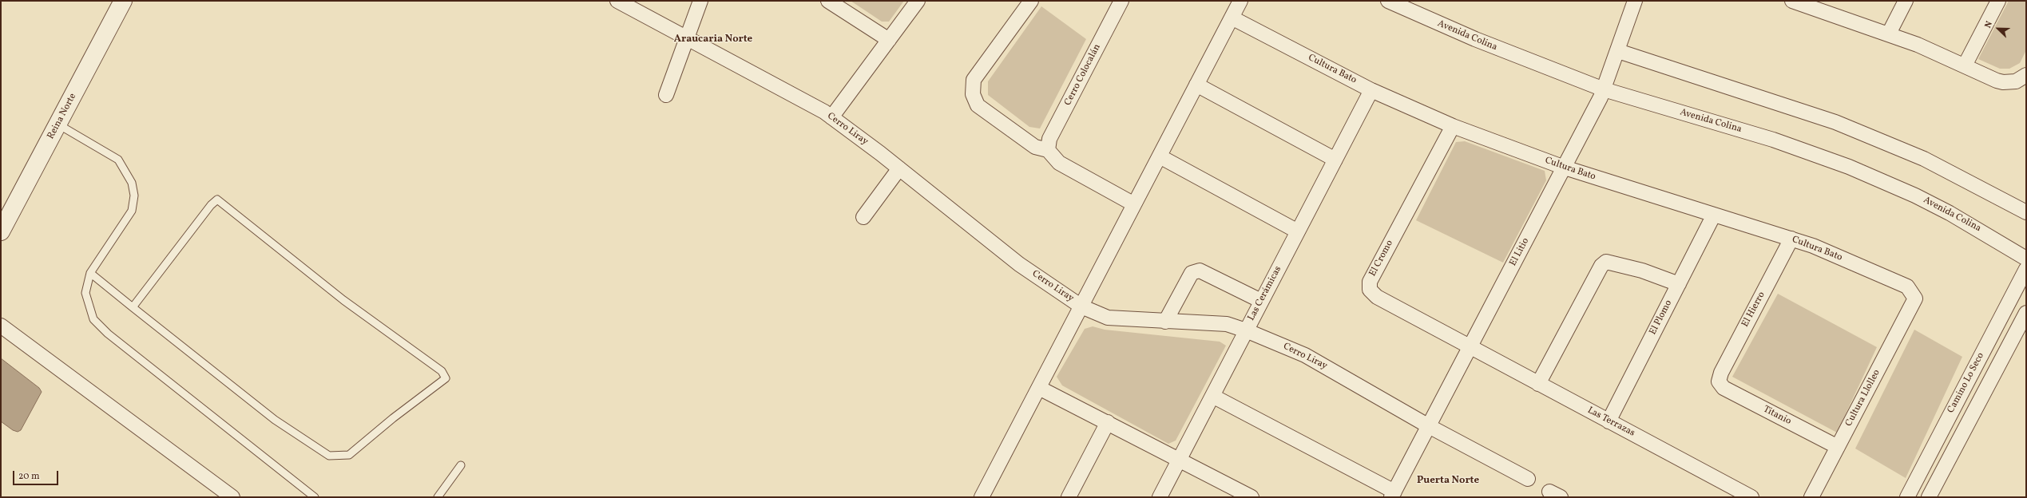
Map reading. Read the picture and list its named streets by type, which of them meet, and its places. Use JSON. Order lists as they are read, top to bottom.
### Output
{
  "streets": {
    "street": [
      "Avenida Colina",
      "Cultura Bato",
      "Cerro Colocalán",
      "Reina Norte",
      "Cerro Liray",
      "El Litio",
      "El Cromo",
      "Las Cerámicas",
      "El Hierro",
      "El Plomo",
      "Camino Lo Seco",
      "Cultura Llolleo",
      "Titanio",
      "Las Terrazas"
    ]
  },
  "crossings": [
    ["Avenida Colina", "El Litio"],
    ["Cultura Bato", "El Litio"],
    ["Cultura Bato", "El Cromo"],
    ["Cultura Bato", "Las Cerámicas"],
    ["Cultura Bato", "El Hierro"],
    ["Cultura Bato", "El Plomo"],
    ["Cultura Bato", "Cultura Llolleo"],
    ["Cerro Liray", "El Litio"],
    ["Cerro Liray", "Las Cerámicas"],
    ["El Litio", "El Cromo"],
    ["El Litio", "Las Terrazas"],
    ["El Cromo", "Las Terrazas"],
    ["El Hierro", "Titanio"],
    ["El Plomo", "Las Terrazas"],
    ["Cultura Llolleo", "Titanio"]
  ],
  "districts": ["Araucaria Norte", "Puerta Norte"],
  "scale_bar": "20 m",
  "north": "top left"
}
